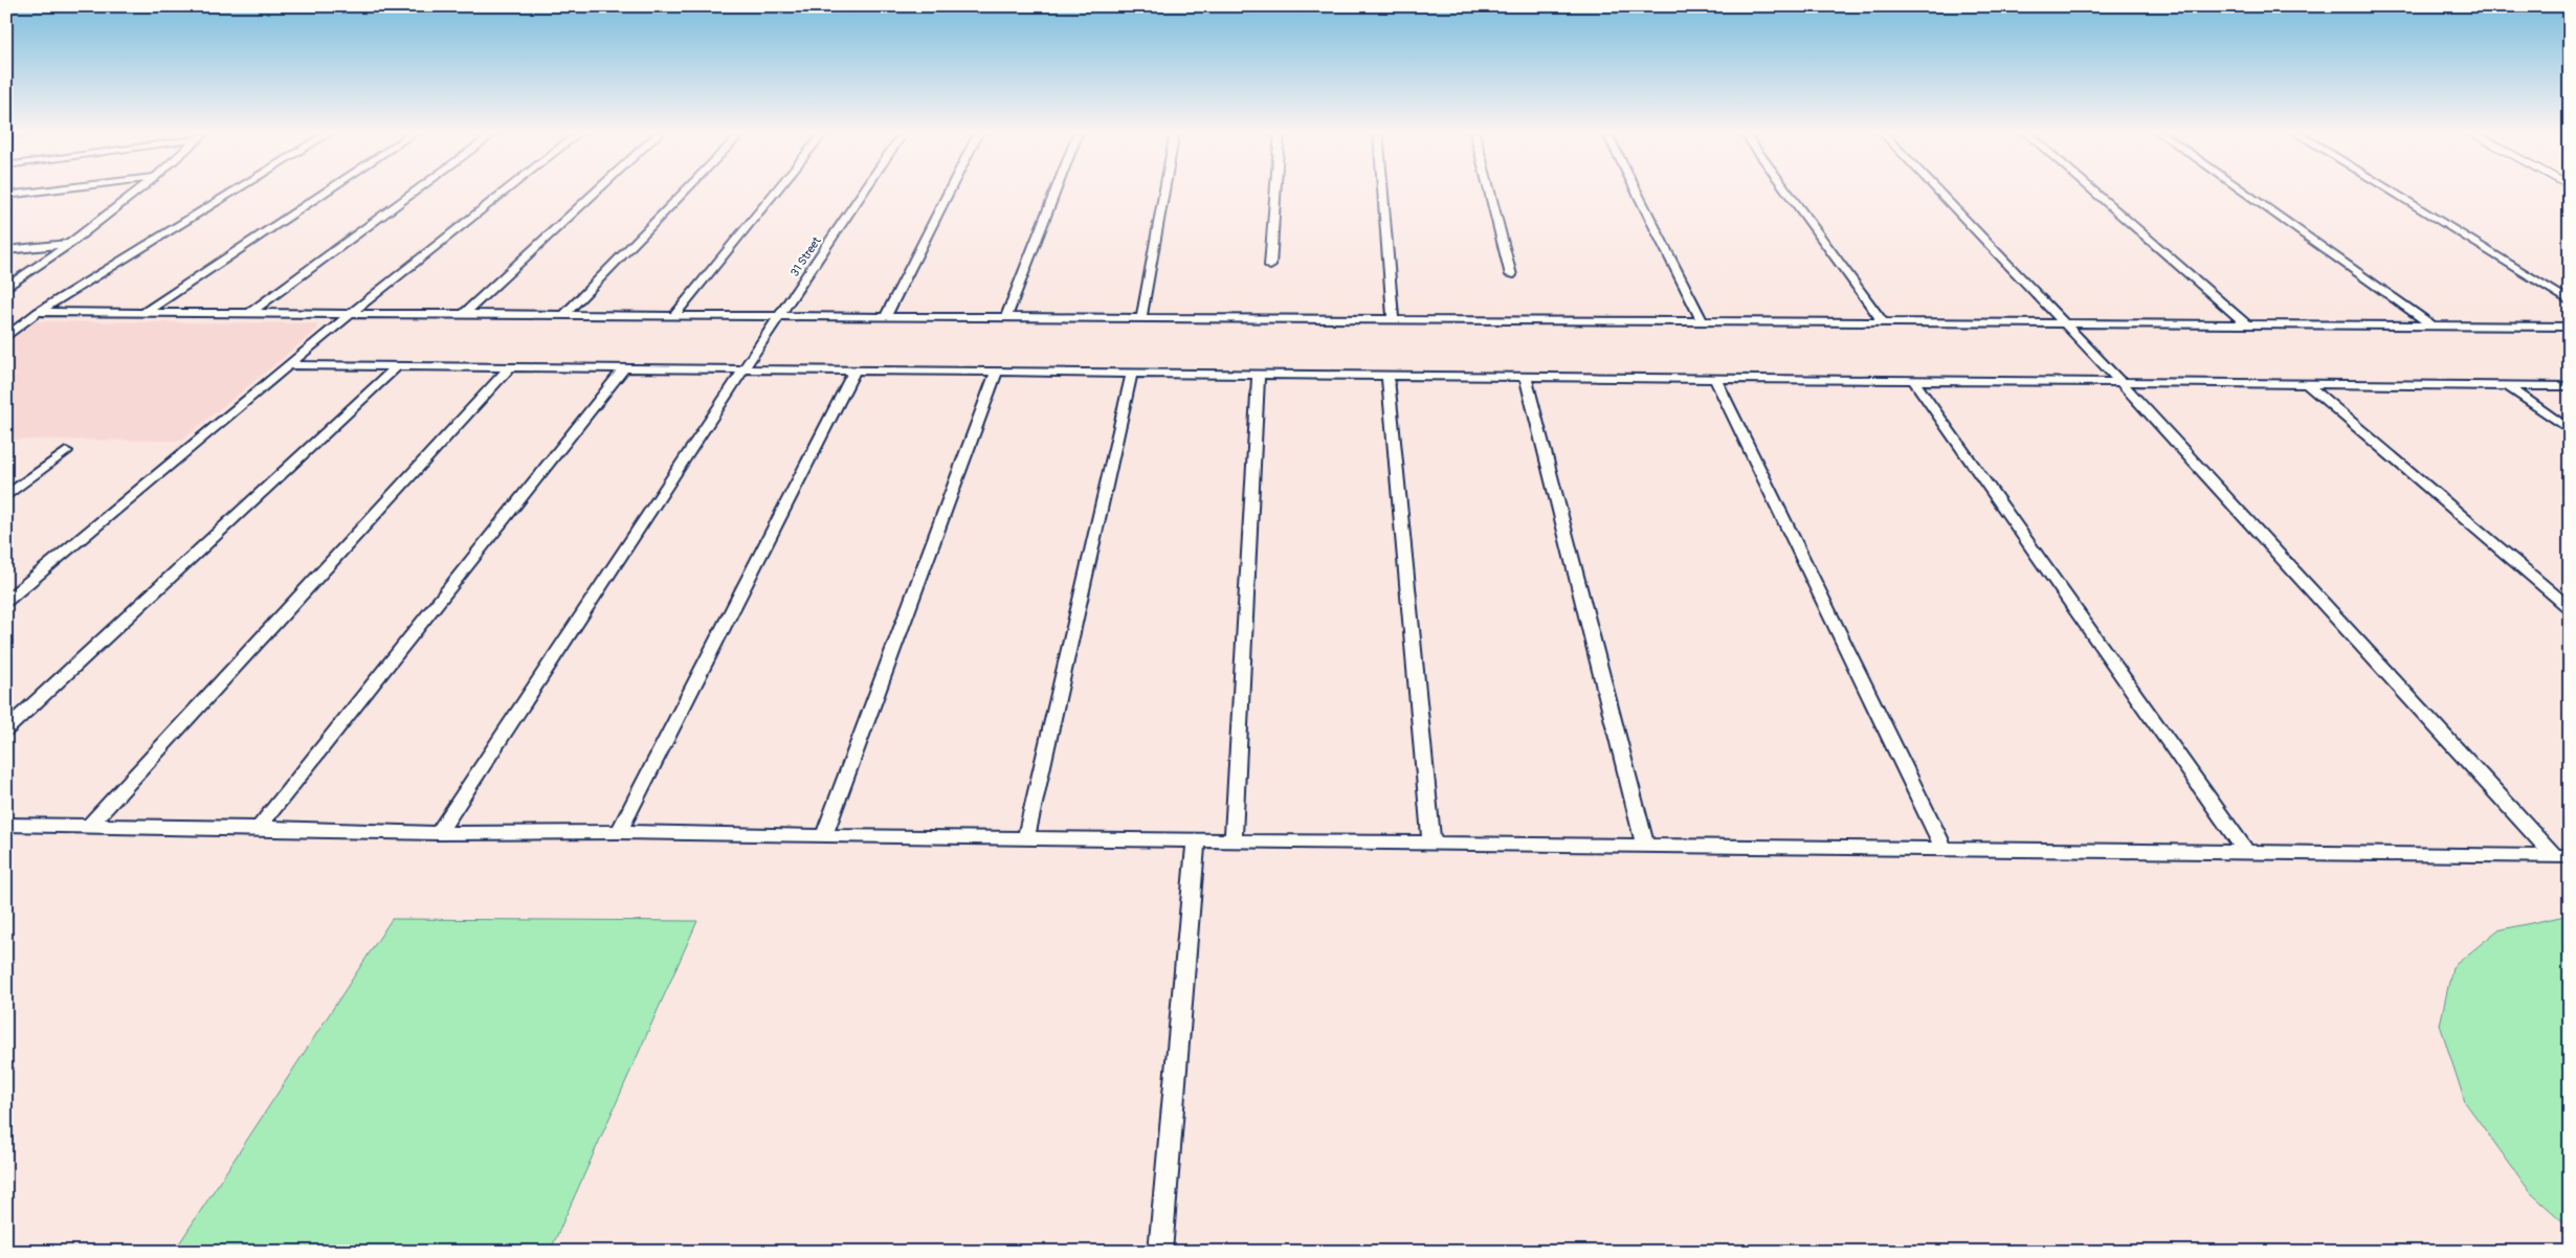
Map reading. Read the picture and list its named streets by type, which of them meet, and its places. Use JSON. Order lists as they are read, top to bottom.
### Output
{
  "streets": {
    "street": ["31 Street"]
  }
}
